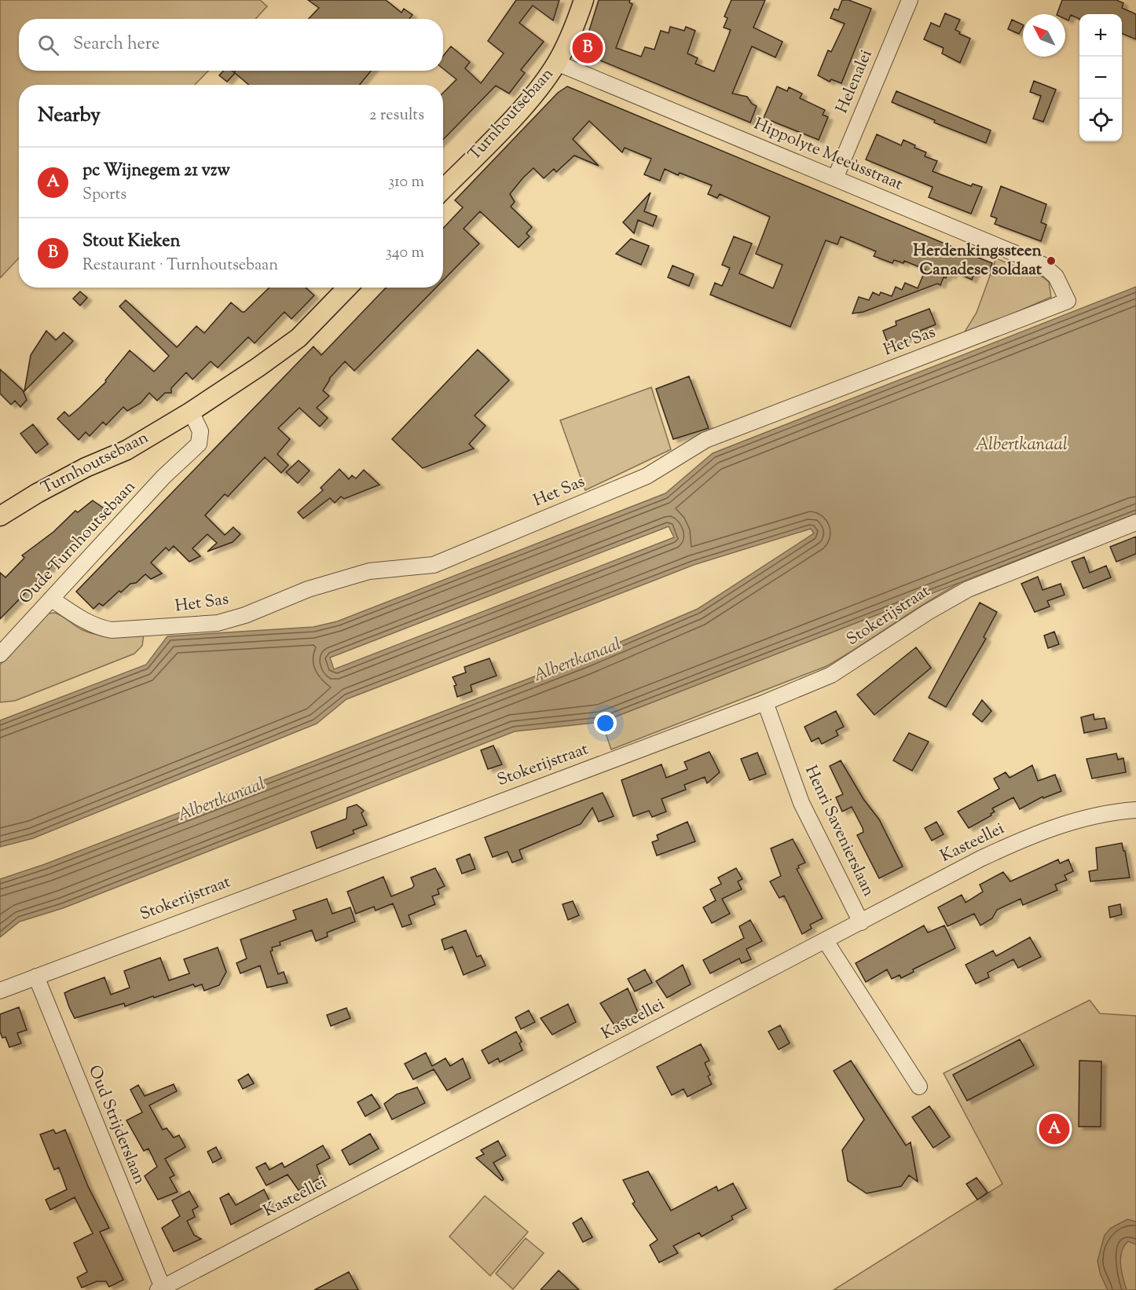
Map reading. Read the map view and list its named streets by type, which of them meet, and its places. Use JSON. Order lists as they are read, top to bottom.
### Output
{
  "streets": {
    "main road": ["Turnhoutsebaan"],
    "street": [
      "Helenalei",
      "Hippolyte Meeùsstraat",
      "Het Sas",
      "Oude Turnhoutsebaan",
      "Stokerijstraat",
      "Henri Savenierslaan",
      "Kasteellei",
      "Oud Strijderslaan"
    ]
  },
  "crossings": [
    ["Helenalei", "Hippolyte Meeùsstraat"],
    ["Turnhoutsebaan", "Hippolyte Meeùsstraat"],
    ["Turnhoutsebaan", "Oude Turnhoutsebaan"],
    ["Hippolyte Meeùsstraat", "Het Sas"],
    ["Het Sas", "Oude Turnhoutsebaan"],
    ["Stokerijstraat", "Henri Savenierslaan"],
    ["Stokerijstraat", "Oud Strijderslaan"],
    ["Henri Savenierslaan", "Kasteellei"],
    ["Kasteellei", "Oud Strijderslaan"]
  ],
  "water": ["Albertkanaal"],
  "places": ["Herdenkingssteen Canadese soldaat"],
  "north": "top left",
  "page": {
    "map_buttons": ["+", "−"],
    "search": "Search here",
    "pins": ["B", "A"],
    "heading": ["Nearby", "2 results"],
    "list": [
      {
        "mark": "A",
        "name": "pc Wijnegem 21 vzw",
        "note": "Sports",
        "value": "310 m"
      },
      {
        "mark": "B",
        "name": "Stout Kieken",
        "note": "Restaurant · Turnhoutsebaan",
        "value": "340 m"
      }
    ]
  }
}
